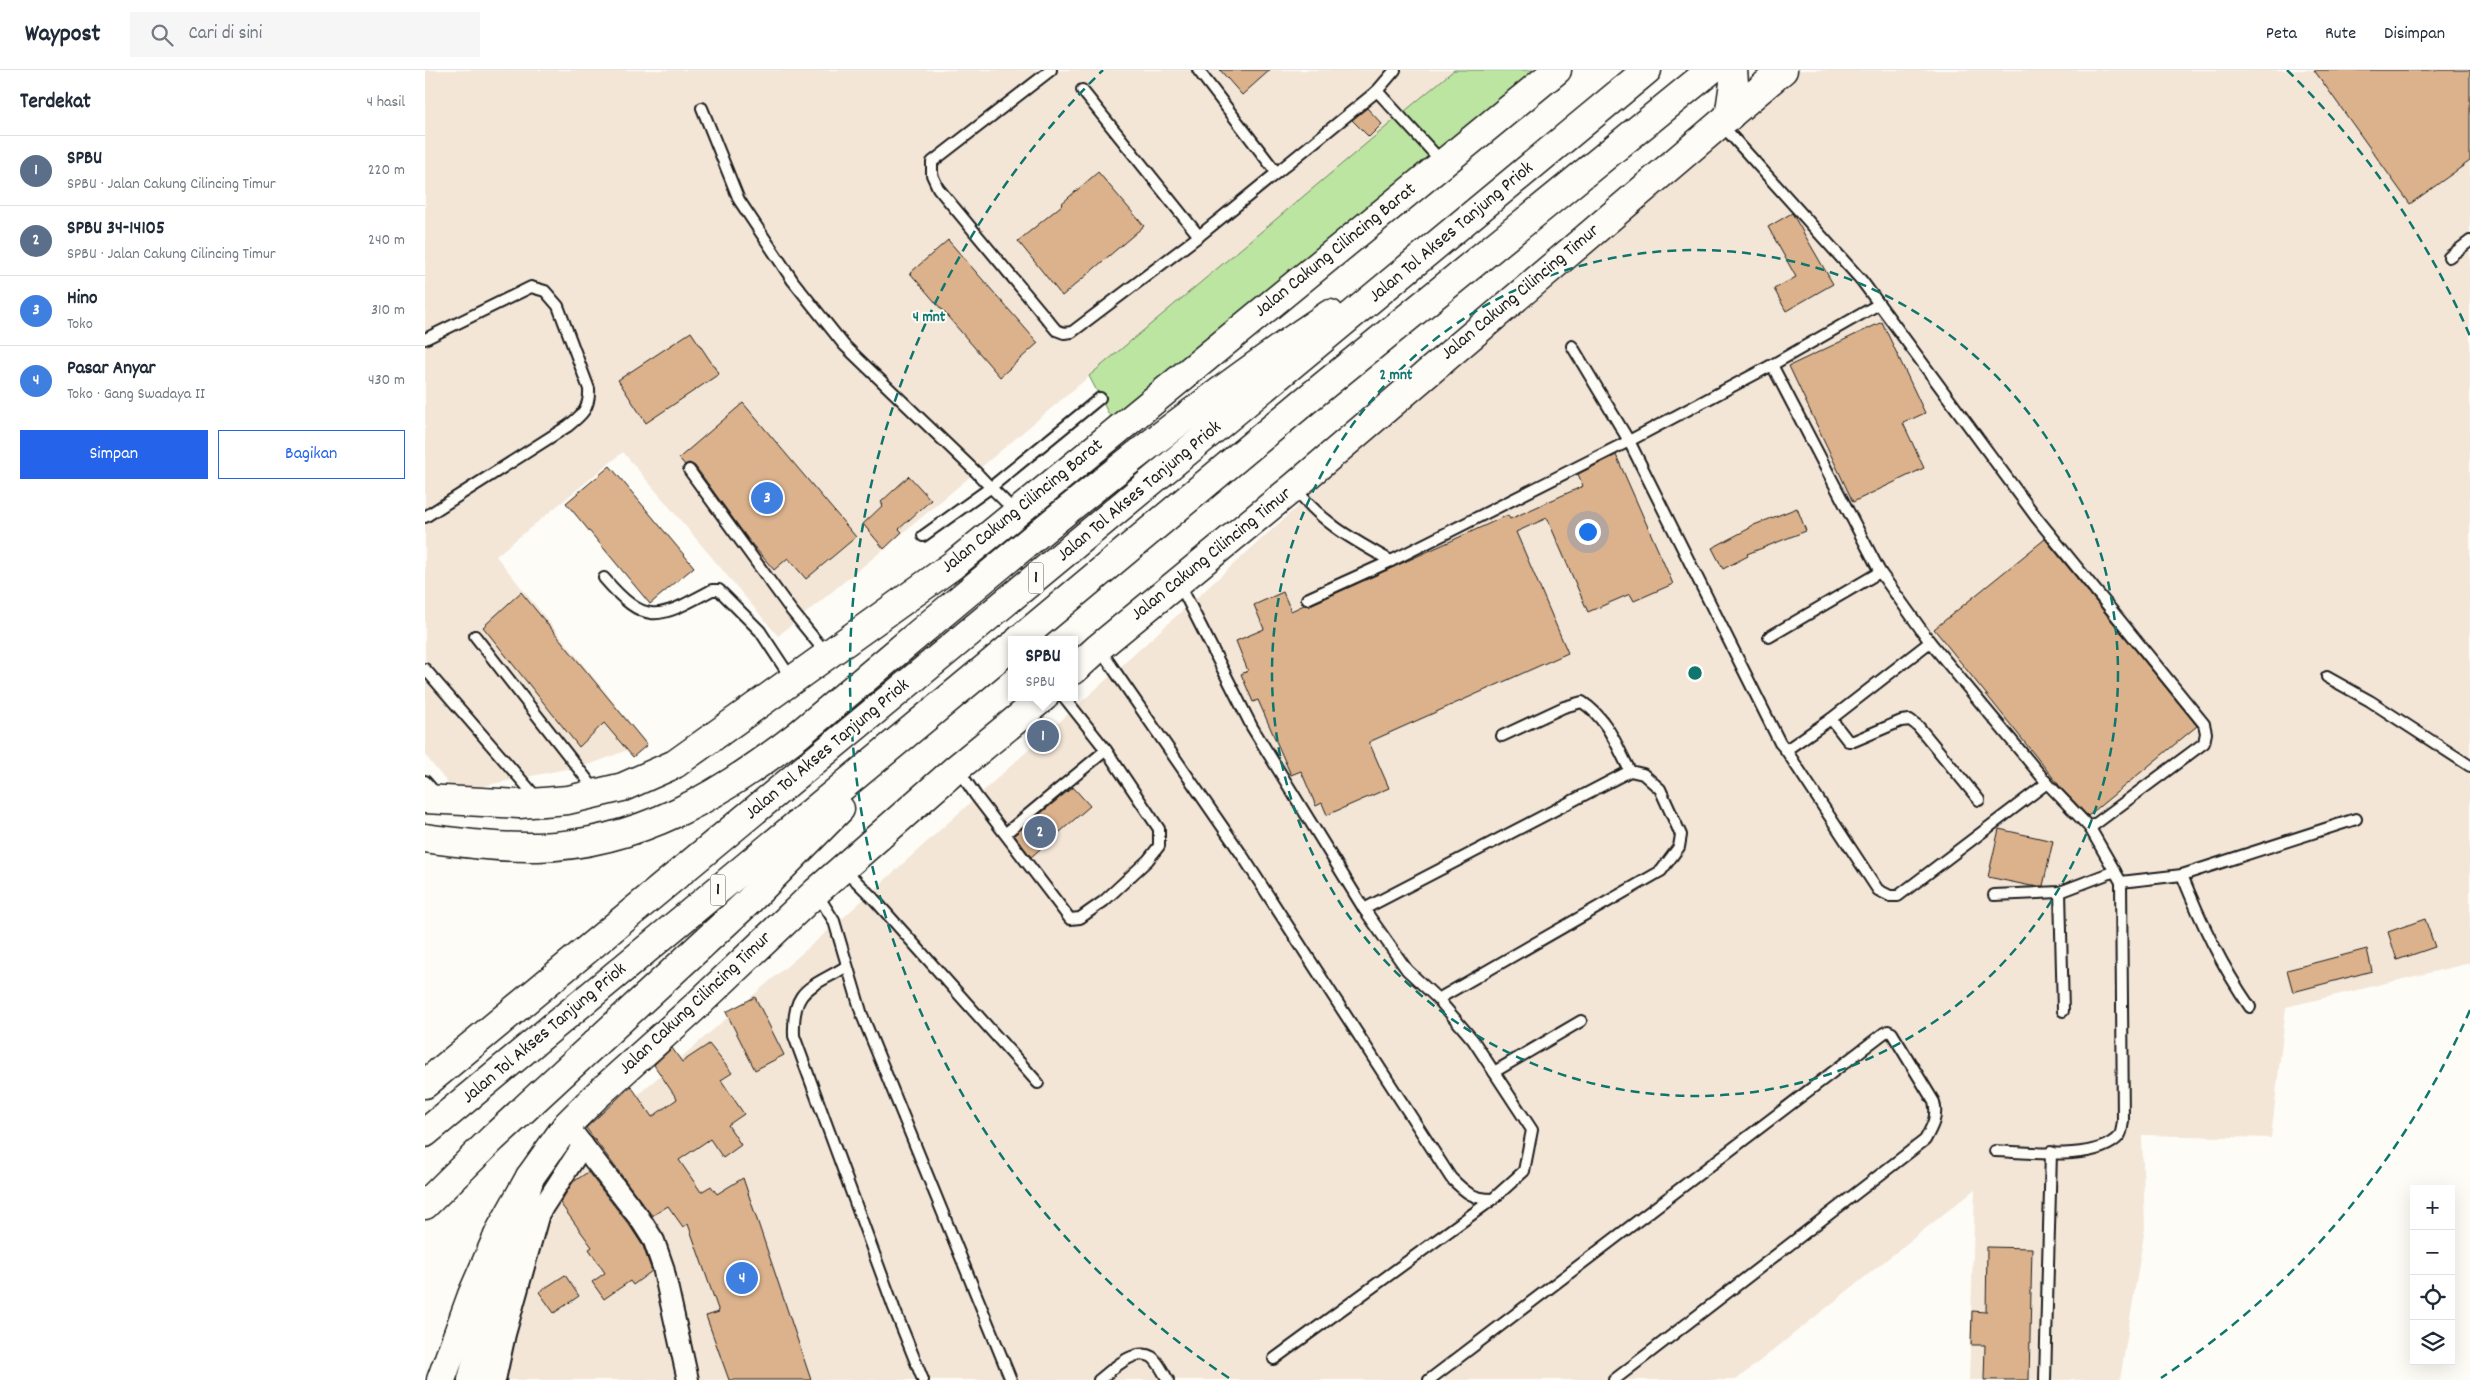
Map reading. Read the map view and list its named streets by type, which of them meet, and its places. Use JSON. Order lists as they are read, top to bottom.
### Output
{
  "streets": {
    "highway": [
      "Jalan Tol Akses Tanjung Priok",
      "Jalan Cakung Cilincing Barat",
      "Jalan Cakung Cilincing Timur",
      "1"
    ]
  },
  "page": {
    "header": "Waypost",
    "search": "Cari di sini",
    "nav": ["Peta", "Rute", "Disimpan"],
    "heading": ["Terdekat", "4 hasil"],
    "list": [
      {
        "mark": "1",
        "name": "SPBU",
        "note": "SPBU · Jalan Cakung Cilincing Timur",
        "value": "220 m"
      },
      {
        "mark": "2",
        "name": "SPBU 34-14105",
        "note": "SPBU · Jalan Cakung Cilincing Timur",
        "value": "240 m"
      },
      {
        "mark": "3",
        "name": "Hino",
        "note": "Toko",
        "value": "310 m"
      },
      {
        "mark": "4",
        "name": "Pasar Anyar",
        "note": "Toko · Gang Swadaya II",
        "value": "430 m"
      }
    ],
    "buttons": ["Simpan", "Bagikan"],
    "pins": [
      "3",
      "1",
      "2",
      "4"
    ],
    "popup": ["SPBU", "SPBU"],
    "map_buttons": ["+", "−"]
  },
  "rings": ["4 mnt", "2 mnt"]
}
